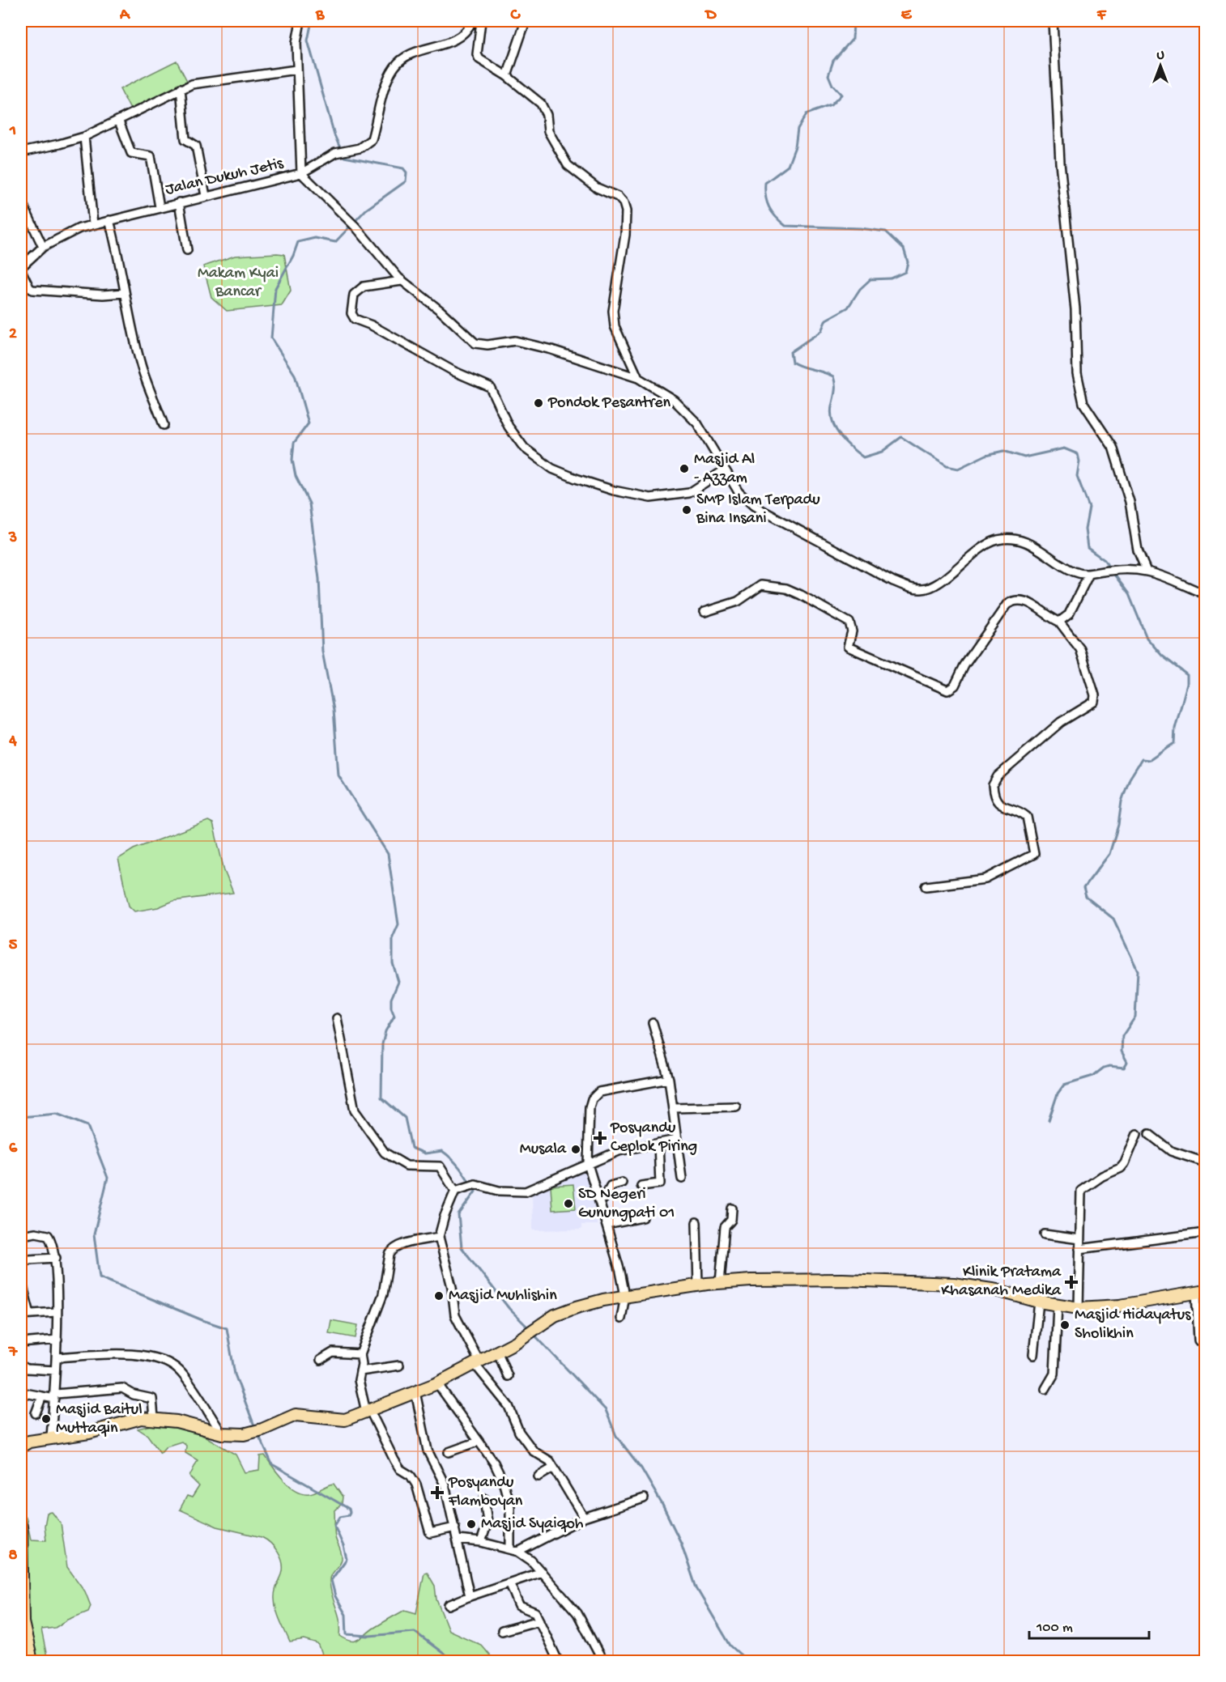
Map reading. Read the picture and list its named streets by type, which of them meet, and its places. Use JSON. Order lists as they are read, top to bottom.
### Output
{
  "streets": {
    "street": ["Jalan Dukuh Jetis"]
  },
  "parks": ["Makam Kyai Bancar"],
  "places": {
    "other": [
      "Pondok Pesantren",
      "Masjid Al - Azzam",
      "SMP Islam Terpadu Bina Insani",
      "Musala",
      "SD Negeri Gunungpati 01",
      "Masjid Muhlishin",
      "Masjid Hidayatus Sholikhin",
      "Masjid Baitul Muttaqin",
      "Masjid Syaiqoh"
    ],
    "health": ["Posyandu Ceplok Piring", "Klinik Pratama Khasanah Medika", "Posyandu Flamboyan"]
  },
  "scale_bar": "100 m",
  "north": "top",
  "grid": {
    "columns": [
      "A",
      "B",
      "C",
      "D",
      "E",
      "F"
    ],
    "rows": [
      "1",
      "2",
      "3",
      "4",
      "5",
      "6",
      "7",
      "8"
    ]
  }
}
